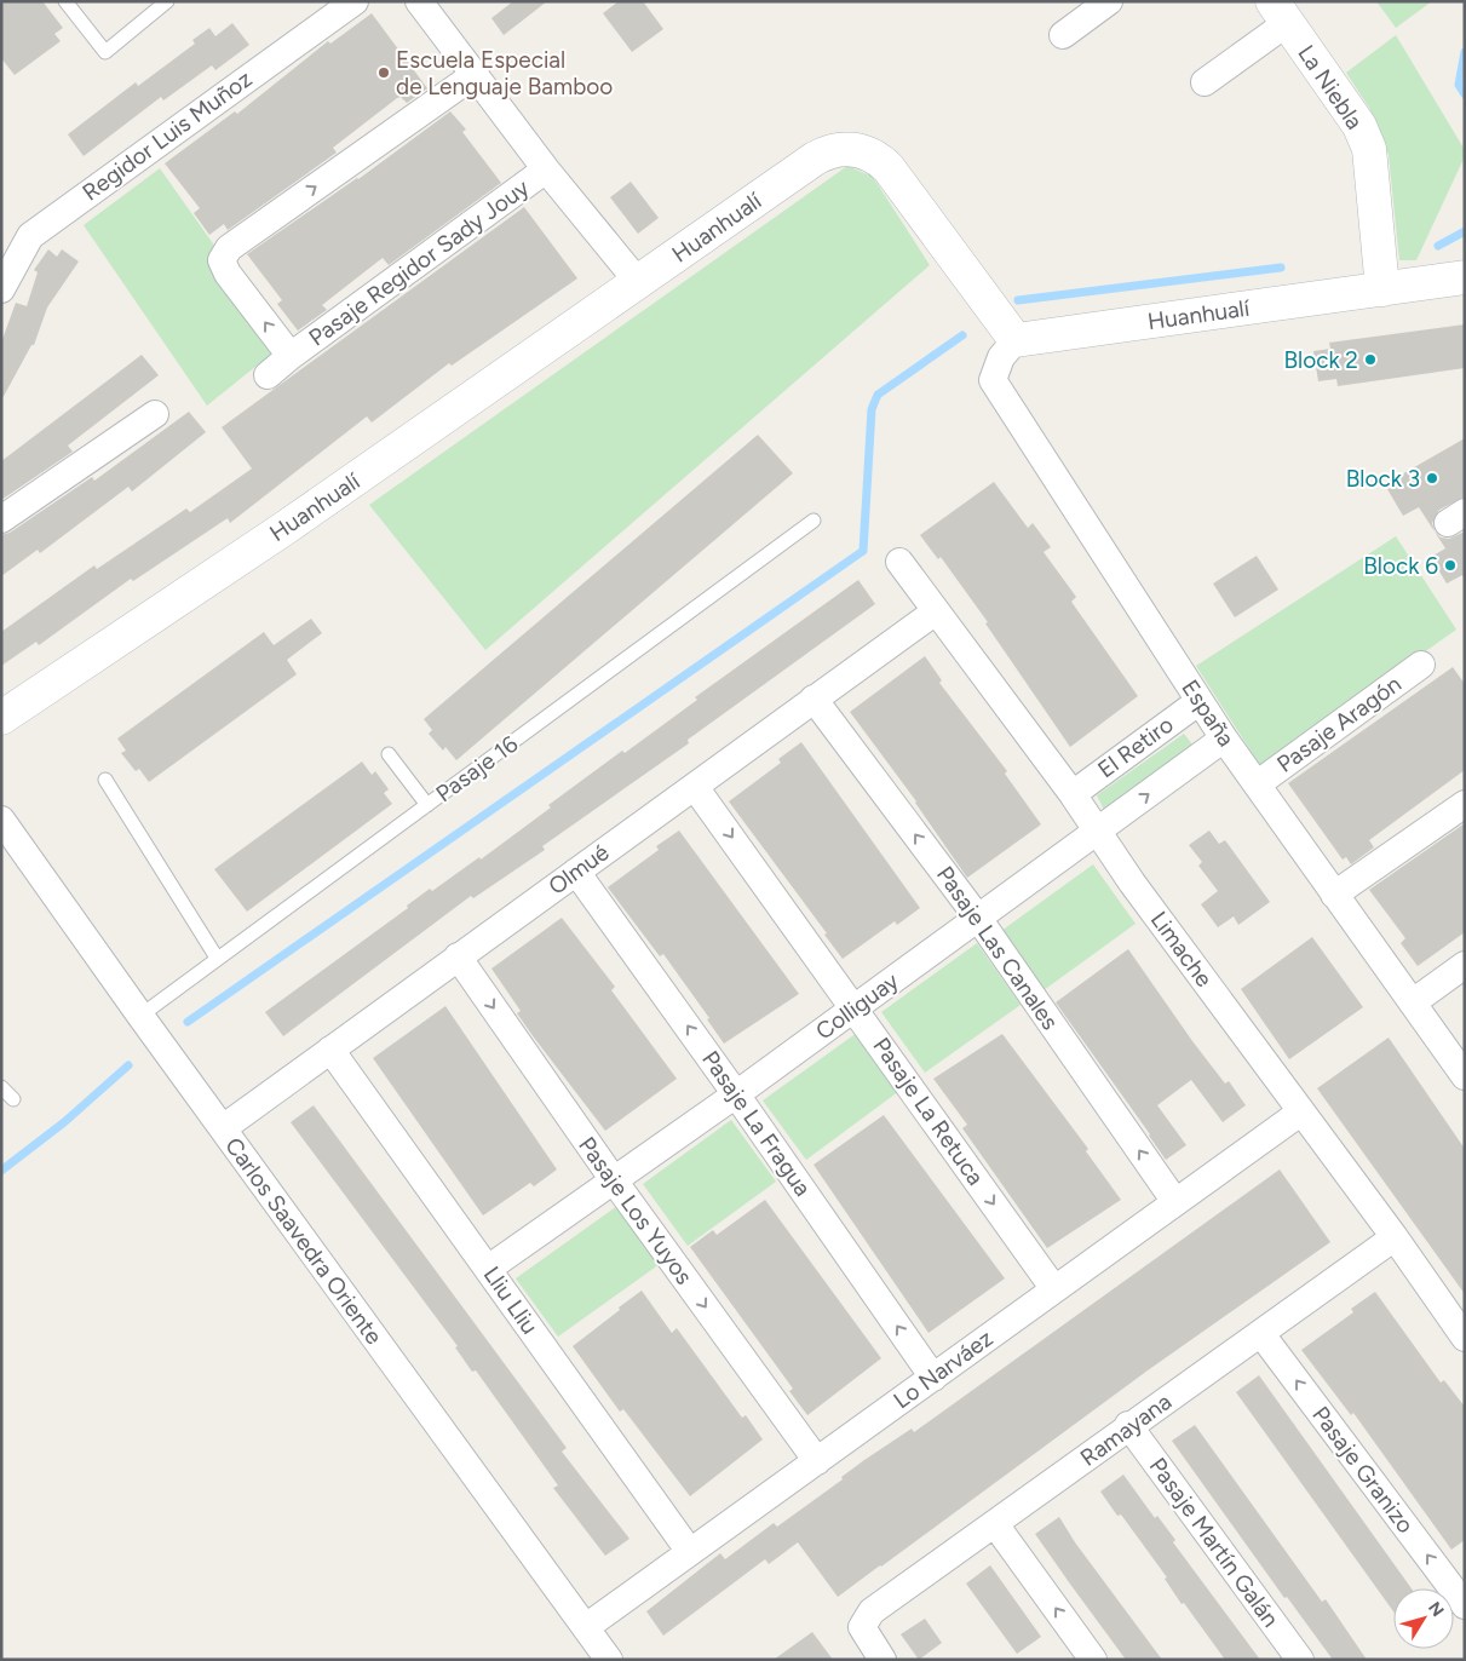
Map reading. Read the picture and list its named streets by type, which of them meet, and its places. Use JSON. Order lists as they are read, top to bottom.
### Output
{
  "streets": {
    "street": [
      "La Niebla",
      "Regidor Luis Muñoz",
      "Huanhualí",
      "Pasaje Regidor Sady Jouy",
      "España",
      "Pasaje Aragón",
      "El Retiro",
      "Olmué",
      "Pasaje Las Canales",
      "Limache",
      "Colliguay",
      "Pasaje La Retuca",
      "Pasaje La Fragua",
      "Pasaje Los Yuyos",
      "Carlos Saavedra Oriente",
      "Lliu Lliu",
      "Lo Narváez",
      "Ramayana",
      "Pasaje Granizo",
      "Pasaje Martín Galán"
    ],
    "lane": ["Pasaje 16"]
  },
  "crossings": [
    ["La Niebla", "Huanhualí"],
    ["Huanhualí", "España"],
    ["España", "Pasaje Aragón"],
    ["España", "El Retiro"],
    ["España", "Colliguay"],
    ["El Retiro", "Limache"],
    ["Pasaje 16", "Carlos Saavedra Oriente"],
    ["Olmué", "Pasaje Las Canales"],
    ["Olmué", "Limache"],
    ["Olmué", "Pasaje La Retuca"],
    ["Olmué", "Pasaje La Fragua"],
    ["Olmué", "Pasaje Los Yuyos"],
    ["Olmué", "Carlos Saavedra Oriente"],
    ["Olmué", "Lliu Lliu"],
    ["Pasaje Las Canales", "Colliguay"],
    ["Pasaje Las Canales", "Lo Narváez"],
    ["Limache", "Colliguay"],
    ["Limache", "Lo Narváez"],
    ["Limache", "Ramayana"],
    ["Colliguay", "Pasaje La Retuca"],
    ["Colliguay", "Pasaje La Fragua"],
    ["Colliguay", "Pasaje Los Yuyos"],
    ["Colliguay", "Lliu Lliu"],
    ["Pasaje La Retuca", "Lo Narváez"],
    ["Pasaje La Fragua", "Lo Narváez"],
    ["Pasaje Los Yuyos", "Lo Narváez"],
    ["Carlos Saavedra Oriente", "Lo Narváez"],
    ["Lliu Lliu", "Lo Narváez"],
    ["Ramayana", "Pasaje Granizo"],
    ["Ramayana", "Pasaje Martín Galán"]
  ],
  "one_way": [
    "Pasaje Las Canales",
    "Pasaje La Retuca",
    "Pasaje La Fragua",
    "Pasaje Los Yuyos",
    "Pasaje Granizo"
  ],
  "places": [
    "Escuela Especial de Lenguaje Bamboo",
    "Block 2",
    "Block 3",
    "Block 6"
  ],
  "north": "top right"
}
